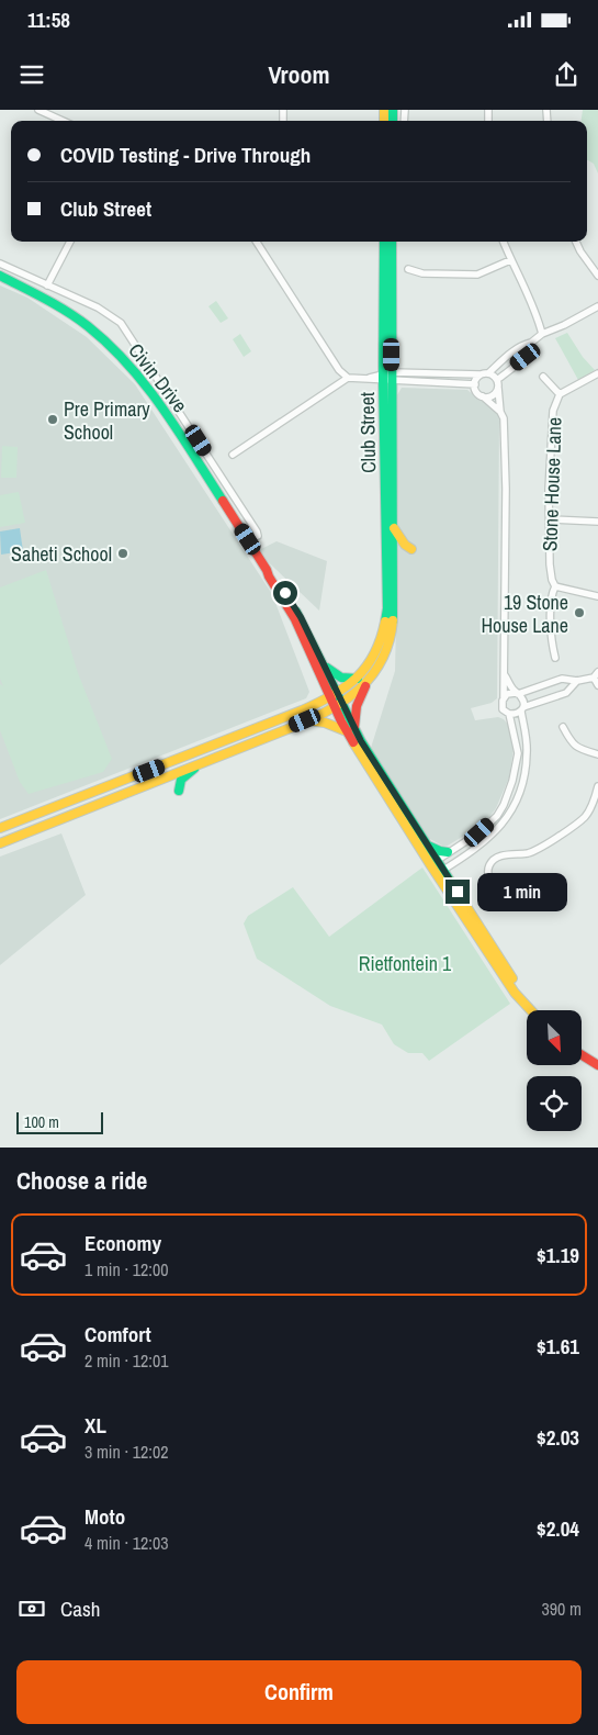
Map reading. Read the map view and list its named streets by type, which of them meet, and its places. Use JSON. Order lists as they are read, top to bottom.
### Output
{
  "streets": {
    "main road": ["Civin Drive", "Club Street"],
    "street": ["Stone House Lane"]
  },
  "parks": ["Rietfontein 1"],
  "places": ["Pre Primary School", "Saheti School", "19 Stone House Lane"],
  "scale_bar": "100 m",
  "north": "bottom right",
  "page": {
    "status": "11:58",
    "header": "Vroom",
    "banner": ["COVID Testing - Drive Through", "Club Street"],
    "bubble": "1 min",
    "scale": "100 m",
    "heading": "Choose a ride",
    "list": [
      {
        "name": "Economy",
        "note": "1 min · 12:00",
        "value": "$1.19"
      },
      {
        "name": "Comfort",
        "note": "2 min · 12:01",
        "value": "$1.61"
      },
      {
        "name": "XL",
        "note": "3 min · 12:02",
        "value": "$2.03"
      },
      {
        "name": "Moto",
        "note": "4 min · 12:03",
        "value": "$2.04"
      }
    ],
    "pay": ["Cash", "390 m"],
    "buttons": "Confirm"
  }
}
